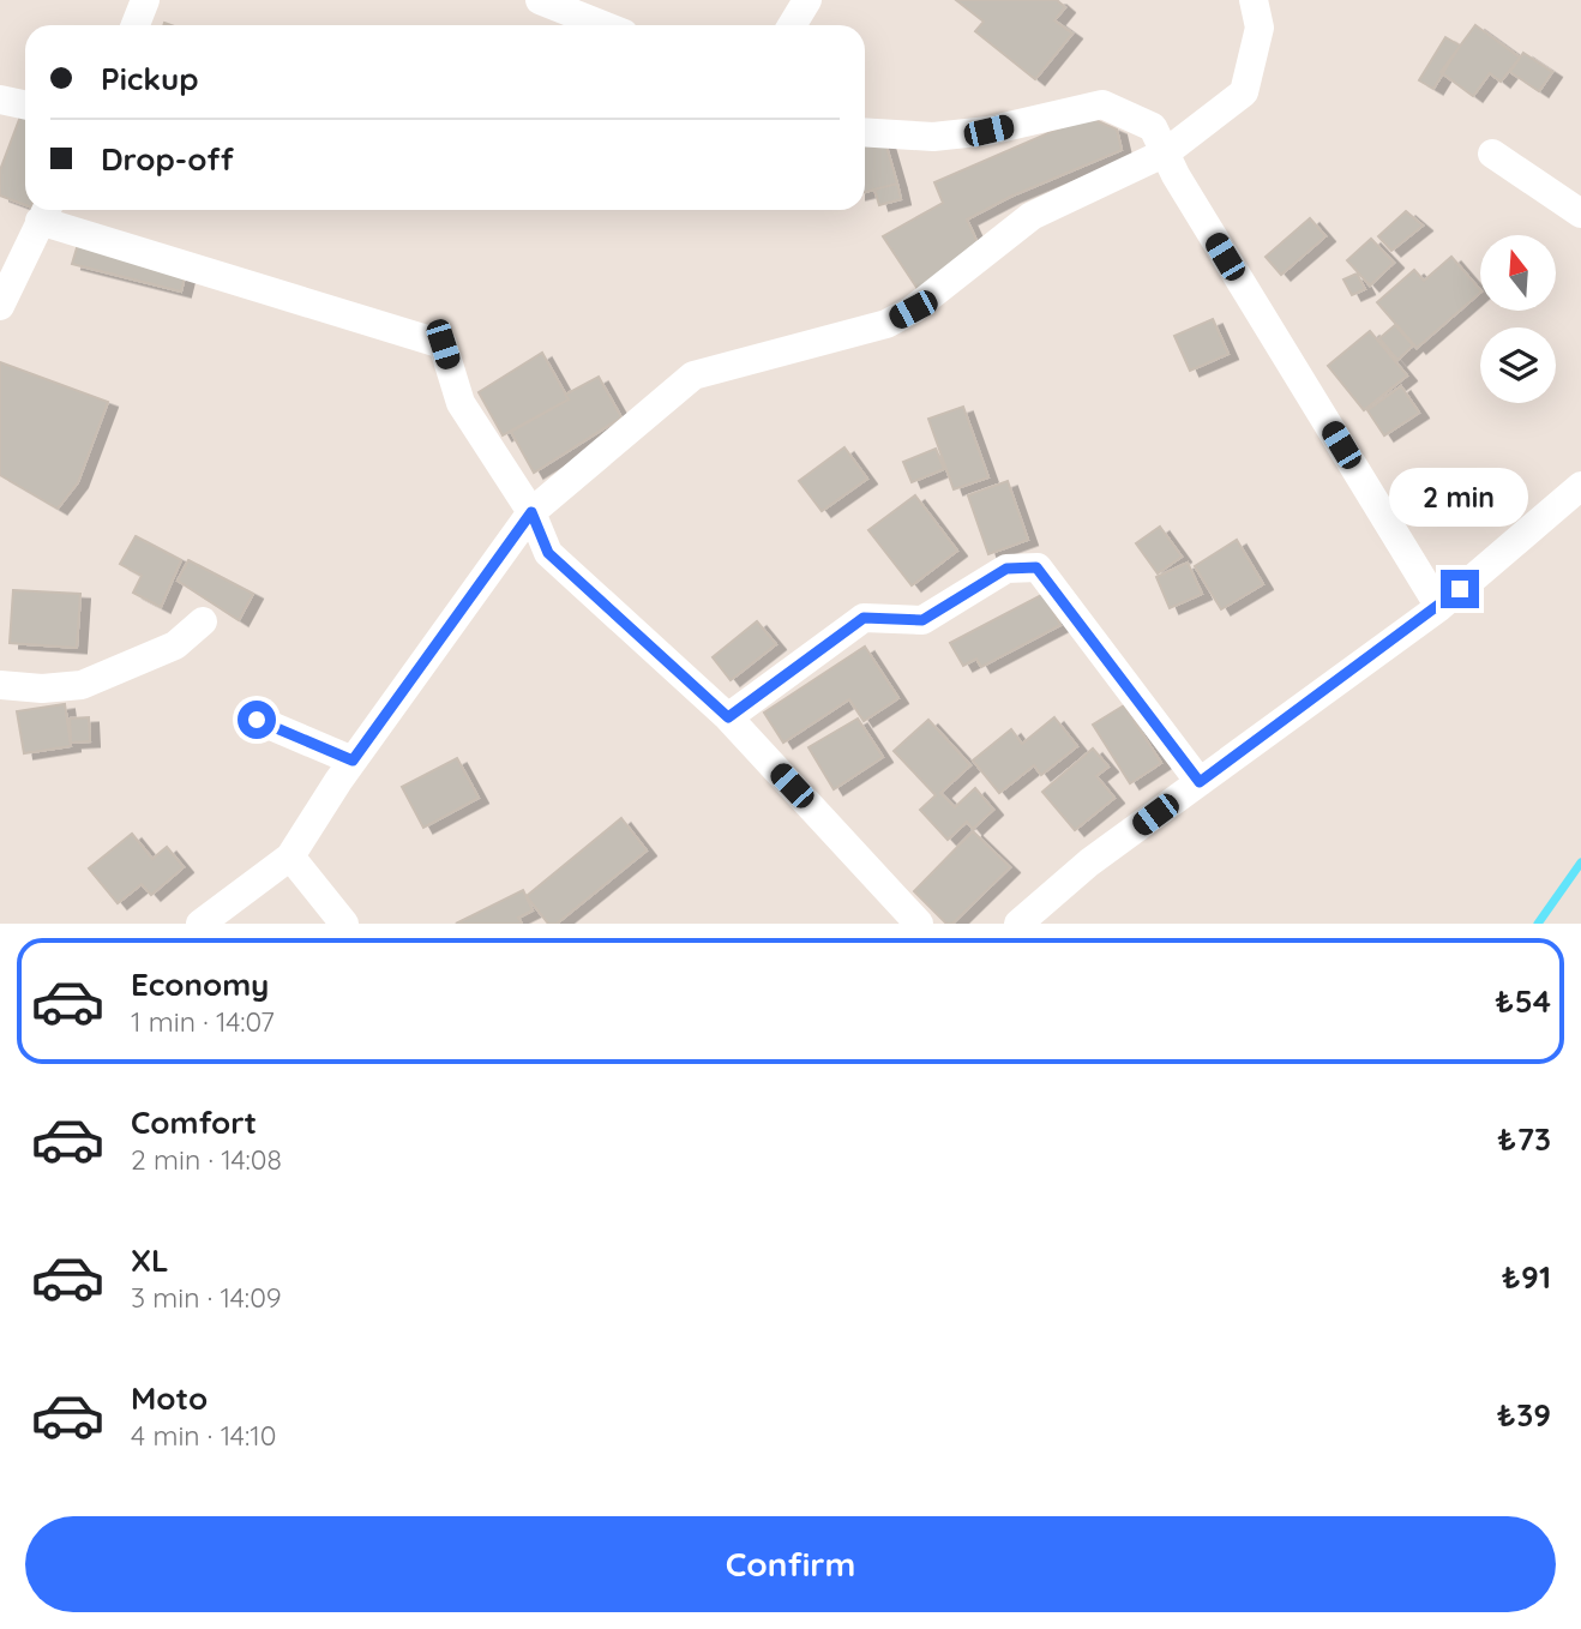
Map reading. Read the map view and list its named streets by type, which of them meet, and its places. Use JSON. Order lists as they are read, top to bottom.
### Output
{
  "north": "top",
  "page": {
    "banner": ["Pickup", "Drop-off"],
    "bubble": "2 min",
    "list": [
      {
        "name": "Economy",
        "note": "1 min · 14:07",
        "value": "₺54"
      },
      {
        "name": "Comfort",
        "note": "2 min · 14:08",
        "value": "₺73"
      },
      {
        "name": "XL",
        "note": "3 min · 14:09",
        "value": "₺91"
      },
      {
        "name": "Moto",
        "note": "4 min · 14:10",
        "value": "₺39"
      }
    ],
    "buttons": "Confirm"
  }
}
